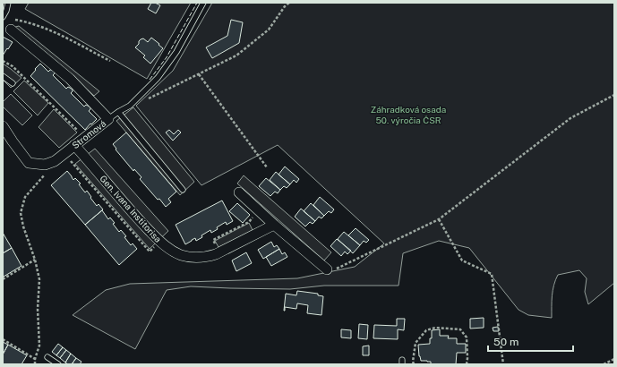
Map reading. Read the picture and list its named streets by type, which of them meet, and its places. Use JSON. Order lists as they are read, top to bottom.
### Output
{
  "streets": {
    "street": ["Stromová", "Gen. Ivana Institorisa"]
  },
  "crossings": [
    ["Stromová", "Gen. Ivana Institorisa"]
  ],
  "parks": ["Záhradková osada 50. výročia ČSR"],
  "scale_bar": "50 m"
}
